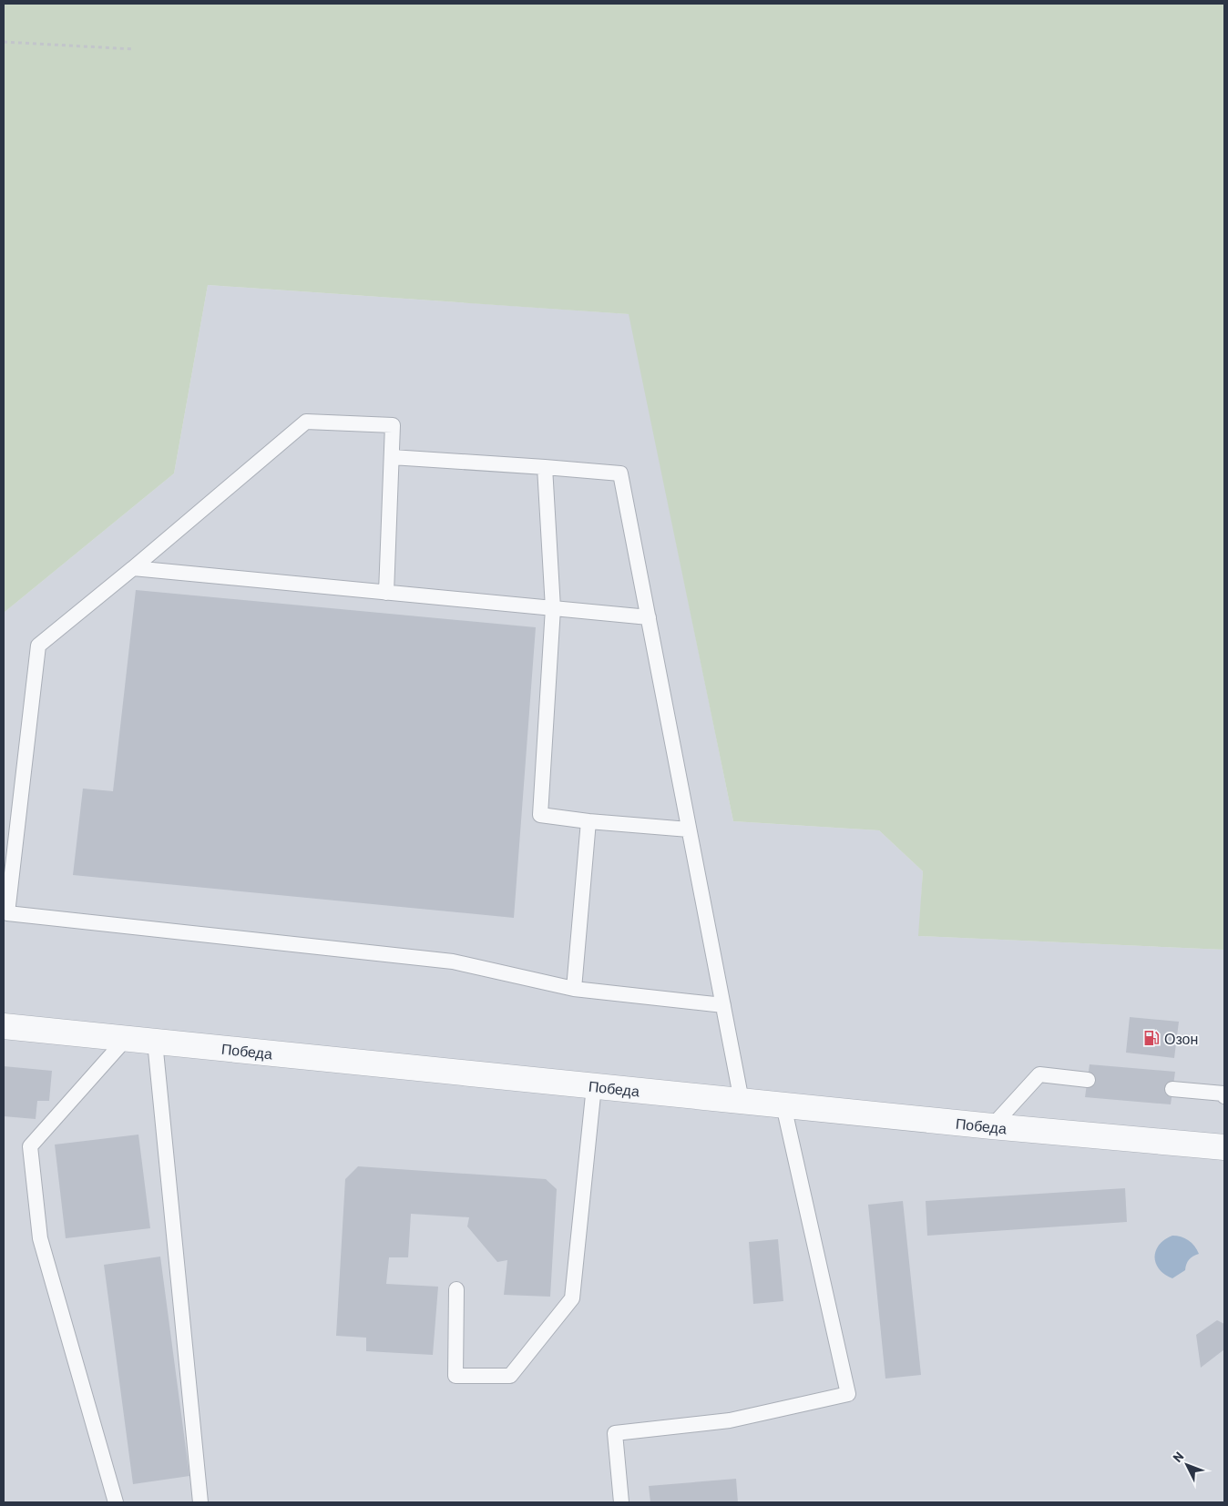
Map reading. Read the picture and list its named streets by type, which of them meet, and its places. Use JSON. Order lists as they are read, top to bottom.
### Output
{
  "streets": {
    "street": ["Победа"]
  },
  "places": {
    "fuel station": ["Озон"]
  },
  "north": "top left"
}
